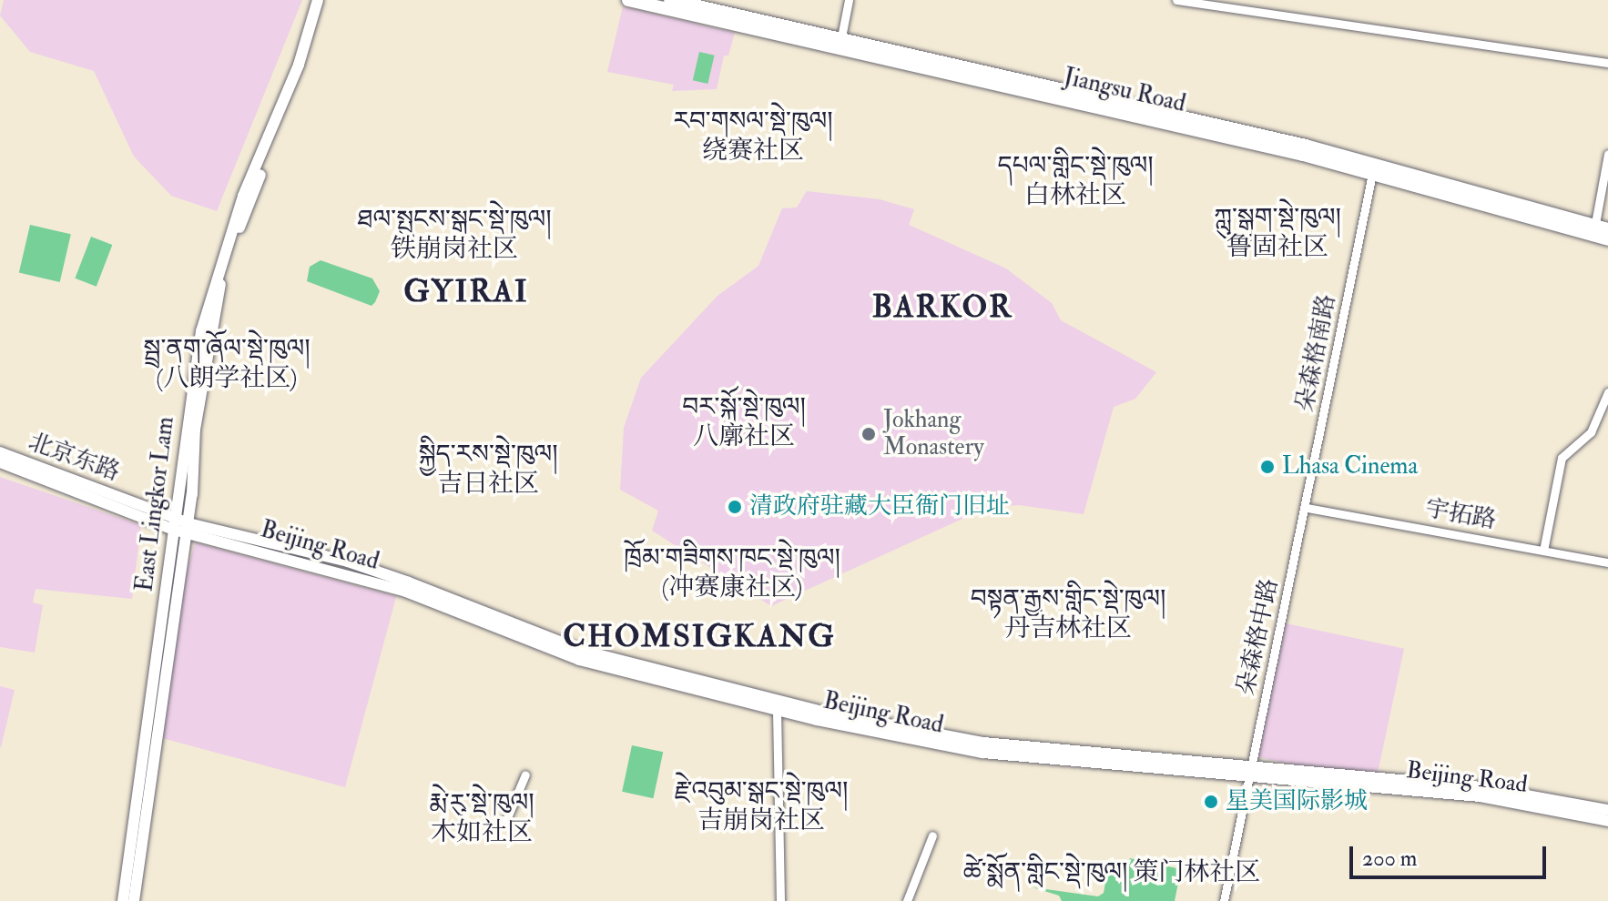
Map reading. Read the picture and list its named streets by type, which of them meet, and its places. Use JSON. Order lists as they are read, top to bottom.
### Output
{
  "streets": {
    "highway": ["Jiangsu Road"],
    "main road": ["北京东路", "East Lingkor Lam", "Beijing Road"],
    "street": ["朵森格南路", "宇拓路", "朵森格中路"]
  },
  "crossings": [
    ["Jiangsu Road", "朵森格南路"],
    ["朵森格南路", "宇拓路"],
    ["朵森格南路", "朵森格中路"],
    ["北京东路", "East Lingkor Lam"],
    ["北京东路", "Beijing Road"],
    ["East Lingkor Lam", "Beijing Road"],
    ["宇拓路", "朵森格中路"],
    ["Beijing Road", "朵森格中路"]
  ],
  "districts": [
    "རབ་གསལ་སྡེ་ཁུལ། 绕赛社区",
    "དཔལ་གླིང་སྡེ་ཁུལ། 白林社区",
    "ཀླུ་སྒུག་སྡེ་ཁུལ། 鲁固社区",
    "ཐལ་སྤུངས་སྒང་སྡེ་ཁུལ། 铁崩岗社区",
    "GYIRAI",
    "BARKOR",
    "སྦྲ་ནག་ཞོལ་སྡེ་ཁུལ། (八朗学社区)",
    "བར་སྐོ་སྡེ་ཁུལ། 八廓社区",
    "སྐྱིད་རས་སྡེ་ཁུལ། 吉日社区",
    "ཁྲོམ་གཟིགས་ཁང་སྡེ་ཁུལ། (冲赛康社区)",
    "བསྟན་རྒྱས་གླིང་སྡེ་ཁུལ། 丹吉林社区",
    "CHOMSIGKANG",
    "རྗེ་འབུམ་སྒང་སྡེ་ཁུལ། 吉崩岗社区",
    "རྨེ་རུ་སྡེ་ཁུལ། 木如社区",
    "ཚེ་སྨོན་གླིང་སྡེ་ཁུལ། 策门林社区"
  ],
  "places": [
    "Jokhang Monastery",
    "Lhasa Cinema",
    "清政府驻藏大臣衙门旧址",
    "星美国际影城"
  ],
  "scale_bar": "200 m"
}
